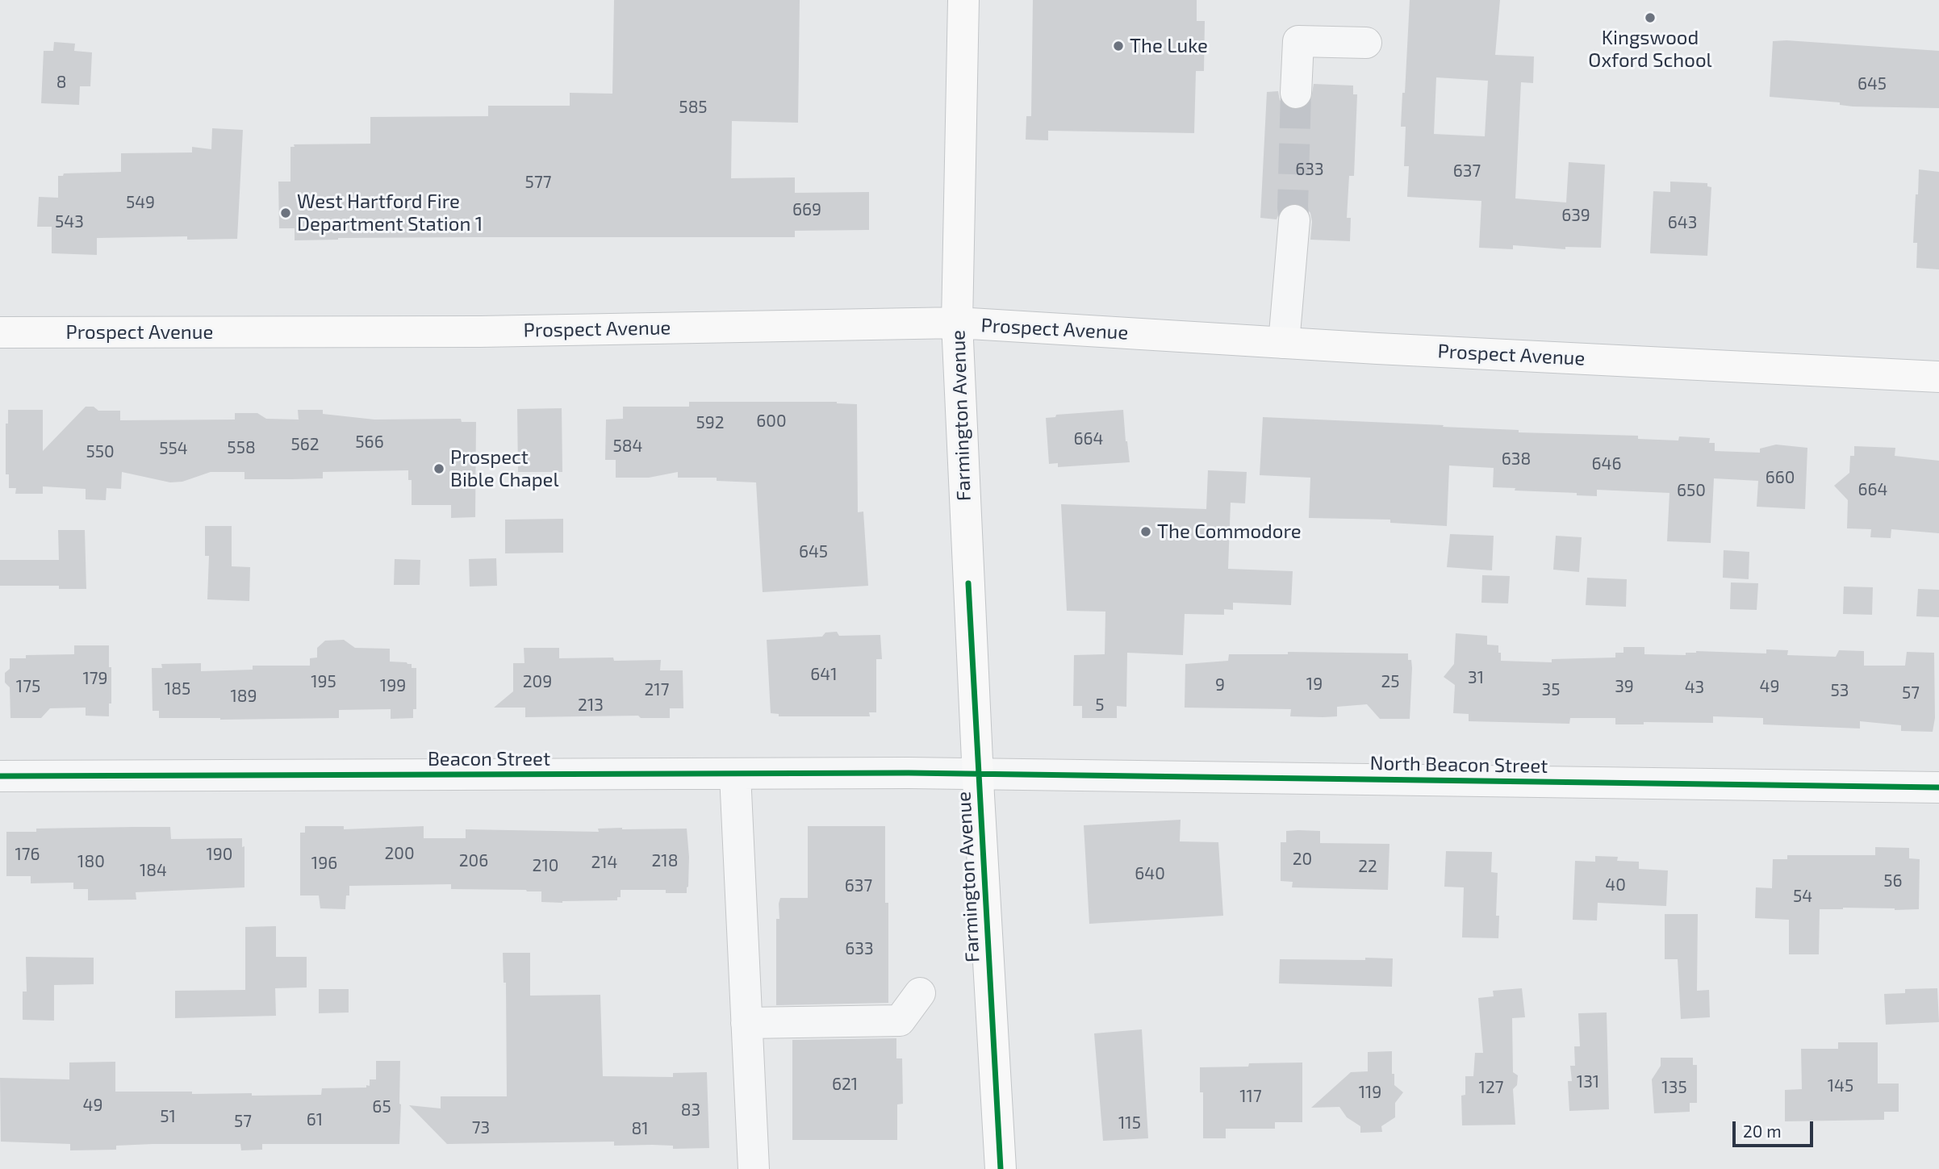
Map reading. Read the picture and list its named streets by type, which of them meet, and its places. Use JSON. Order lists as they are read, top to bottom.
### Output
{
  "streets": {
    "main road": ["Prospect Avenue", "Farmington Avenue"],
    "street": ["Beacon Street", "North Beacon Street"]
  },
  "crossings": [
    ["Prospect Avenue", "Farmington Avenue"],
    ["Farmington Avenue", "Beacon Street"],
    ["Farmington Avenue", "North Beacon Street"],
    ["Beacon Street", "North Beacon Street"]
  ],
  "places": [
    "Kingswood Oxford School",
    "The Luke",
    "West Hartford Fire Department Station 1",
    "Prospect Bible Chapel",
    "The Commodore"
  ],
  "house_numbers": [
    "8",
    "645",
    "585",
    "633",
    "637",
    "577",
    "549",
    "669",
    "639",
    "543",
    "643",
    "600",
    "592",
    "664",
    "566",
    "562",
    "584",
    "558",
    "554",
    "550",
    "638",
    "646",
    "660",
    "664",
    "650",
    "645",
    "641",
    "31",
    "179",
    "195",
    "209",
    "25",
    "19",
    "9",
    "199",
    "175",
    "39",
    "49",
    "43",
    "185",
    "217",
    "35",
    "53",
    "57",
    "189",
    "213",
    "5",
    "200",
    "176",
    "190",
    "20",
    "206",
    "218",
    "180",
    "214",
    "196",
    "210",
    "22",
    "184",
    "640",
    "56",
    "40",
    "637",
    "54",
    "633",
    "131",
    "621",
    "145",
    "127",
    "135",
    "119",
    "117",
    "49",
    "65",
    "83",
    "51",
    "61",
    "57",
    "115",
    "73",
    "81"
  ],
  "scale_bar": "20 m"
}
